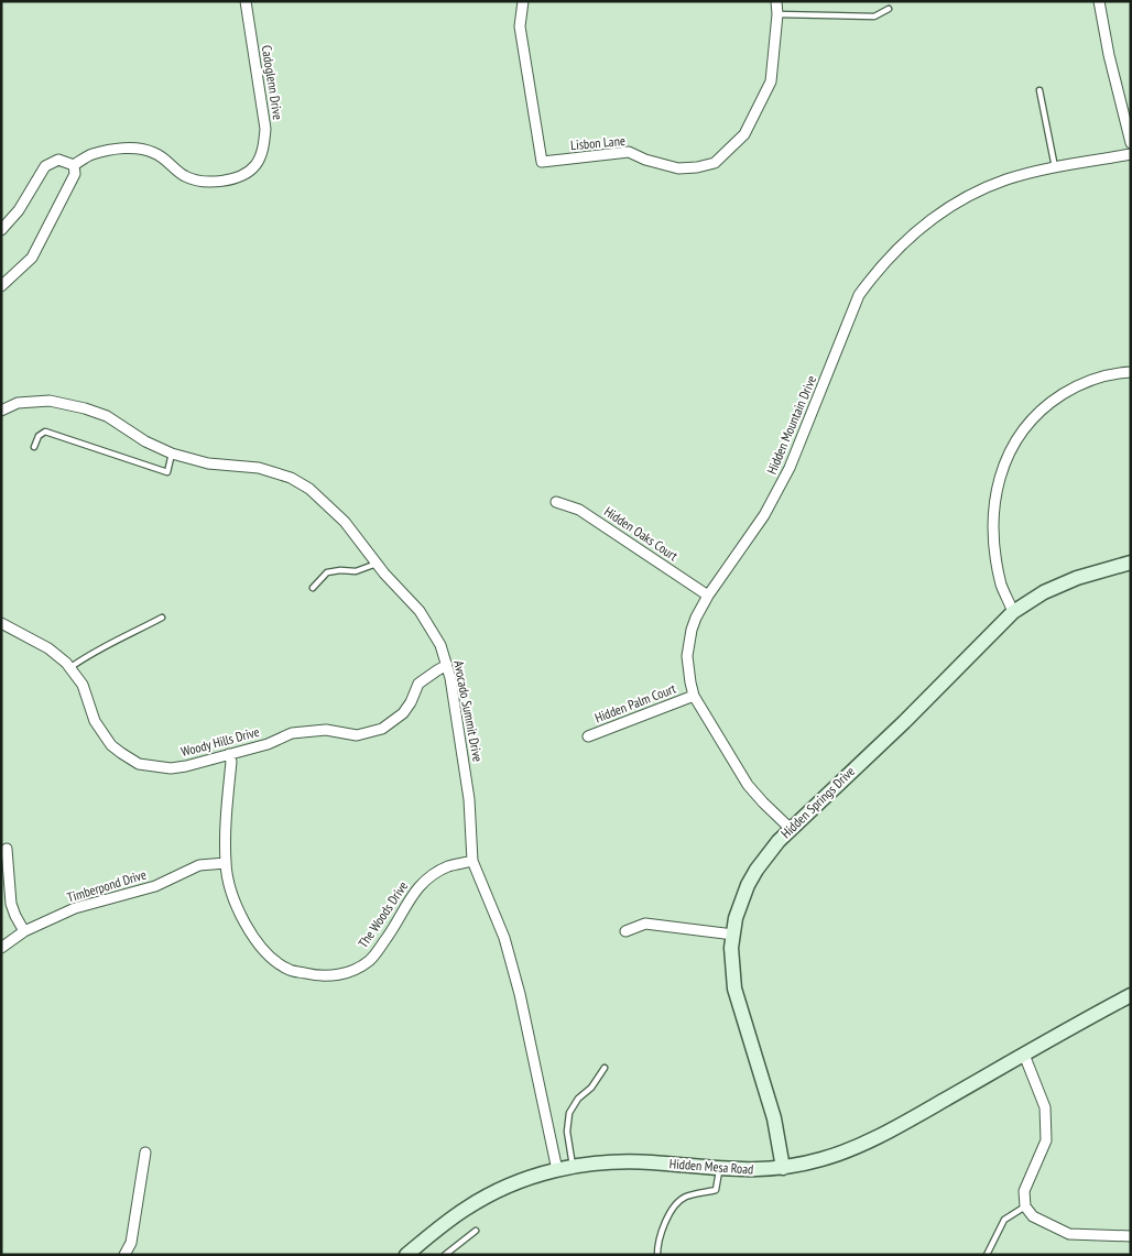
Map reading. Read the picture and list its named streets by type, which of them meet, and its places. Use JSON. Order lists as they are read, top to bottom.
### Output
{
  "streets": {
    "street": [
      "Cadoglenn Drive",
      "Lisbon Lane",
      "Hidden Mountain Drive",
      "Hidden Oaks Court",
      "Hidden Palm Court",
      "Avocado Summit Drive",
      "Woody Hills Drive",
      "Hidden Springs Drive",
      "Timberpond Drive",
      "The Woods Drive",
      "Hidden Mesa Road"
    ]
  },
  "crossings": [
    ["Hidden Mountain Drive", "Hidden Oaks Court"],
    ["Hidden Mountain Drive", "Hidden Palm Court"],
    ["Hidden Mountain Drive", "Hidden Springs Drive"],
    ["Avocado Summit Drive", "Woody Hills Drive"],
    ["Avocado Summit Drive", "The Woods Drive"],
    ["Avocado Summit Drive", "Hidden Mesa Road"],
    ["Woody Hills Drive", "The Woods Drive"],
    ["Hidden Springs Drive", "Hidden Mesa Road"],
    ["Timberpond Drive", "The Woods Drive"]
  ]
}
